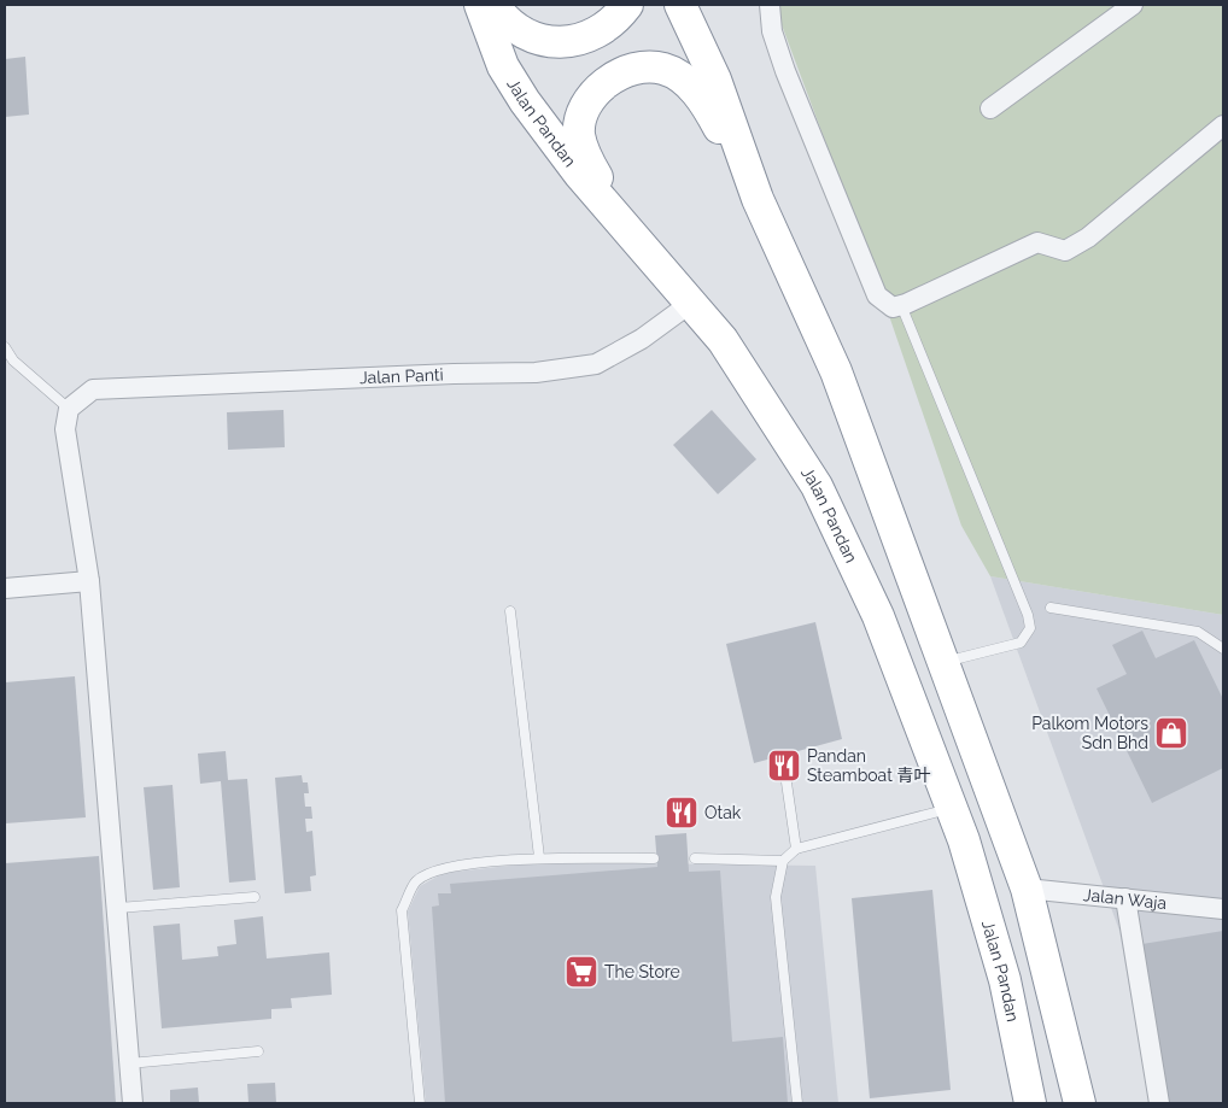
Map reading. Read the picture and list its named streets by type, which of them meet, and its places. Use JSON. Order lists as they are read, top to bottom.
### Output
{
  "streets": {
    "highway": ["Jalan Pandan"],
    "street": ["Jalan Panti", "Jalan Waja"]
  },
  "crossings": [
    ["Jalan Pandan", "Jalan Panti"]
  ],
  "places": {
    "shop": ["Palkom Motors Sdn Bhd"],
    "restaurant": ["Pandan Steamboat 青叶", "Otak"],
    "supermarket": ["The Store"]
  }
}
